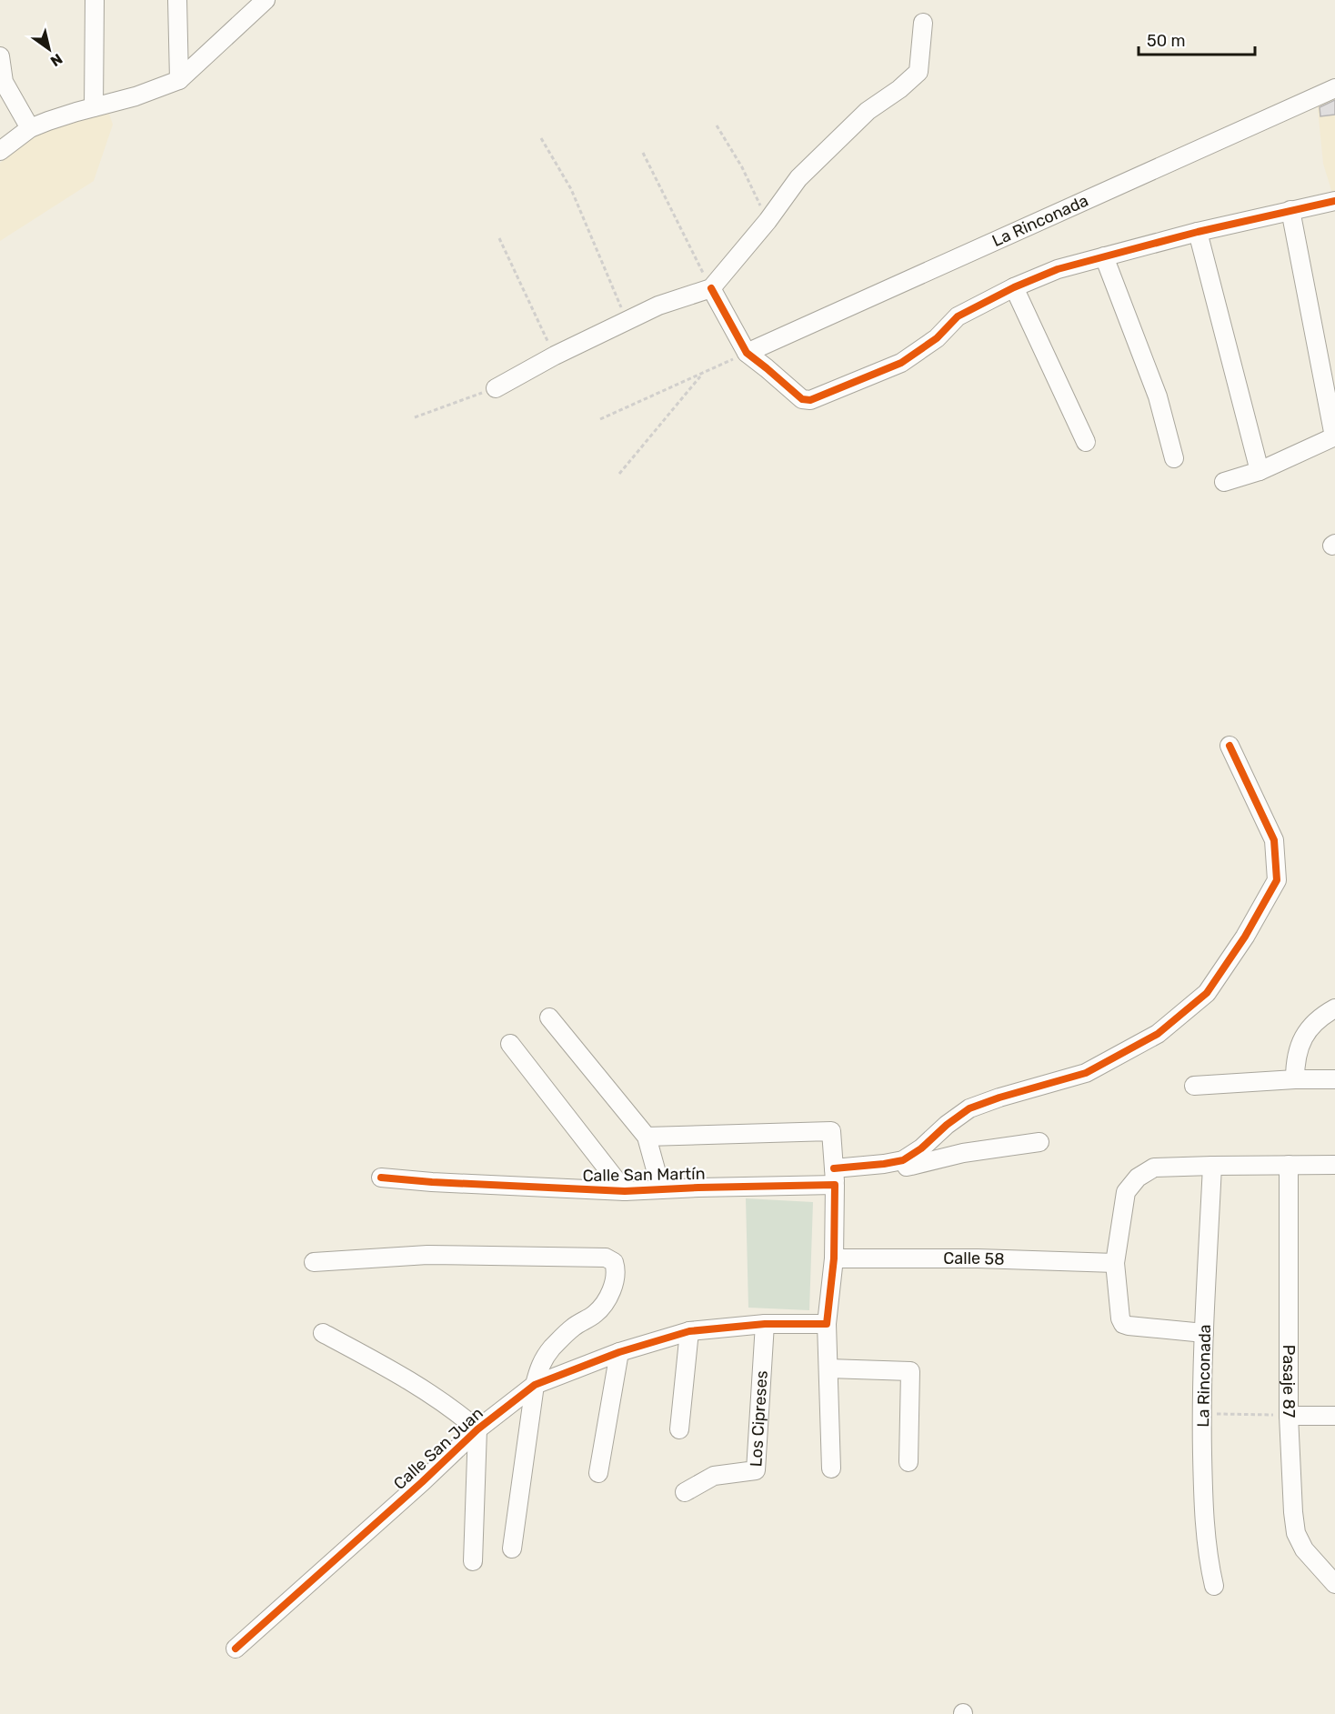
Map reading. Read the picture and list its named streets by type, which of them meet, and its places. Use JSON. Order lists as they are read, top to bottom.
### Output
{
  "streets": {
    "street": [
      "La Rinconada",
      "Calle San Martín",
      "Calle 58",
      "Pasaje 87",
      "Los Cipreses",
      "Calle San Juan"
    ]
  },
  "crossings": [
    ["Los Cipreses", "Calle San Juan"]
  ],
  "scale_bar": "50 m",
  "north": "bottom right"
}
